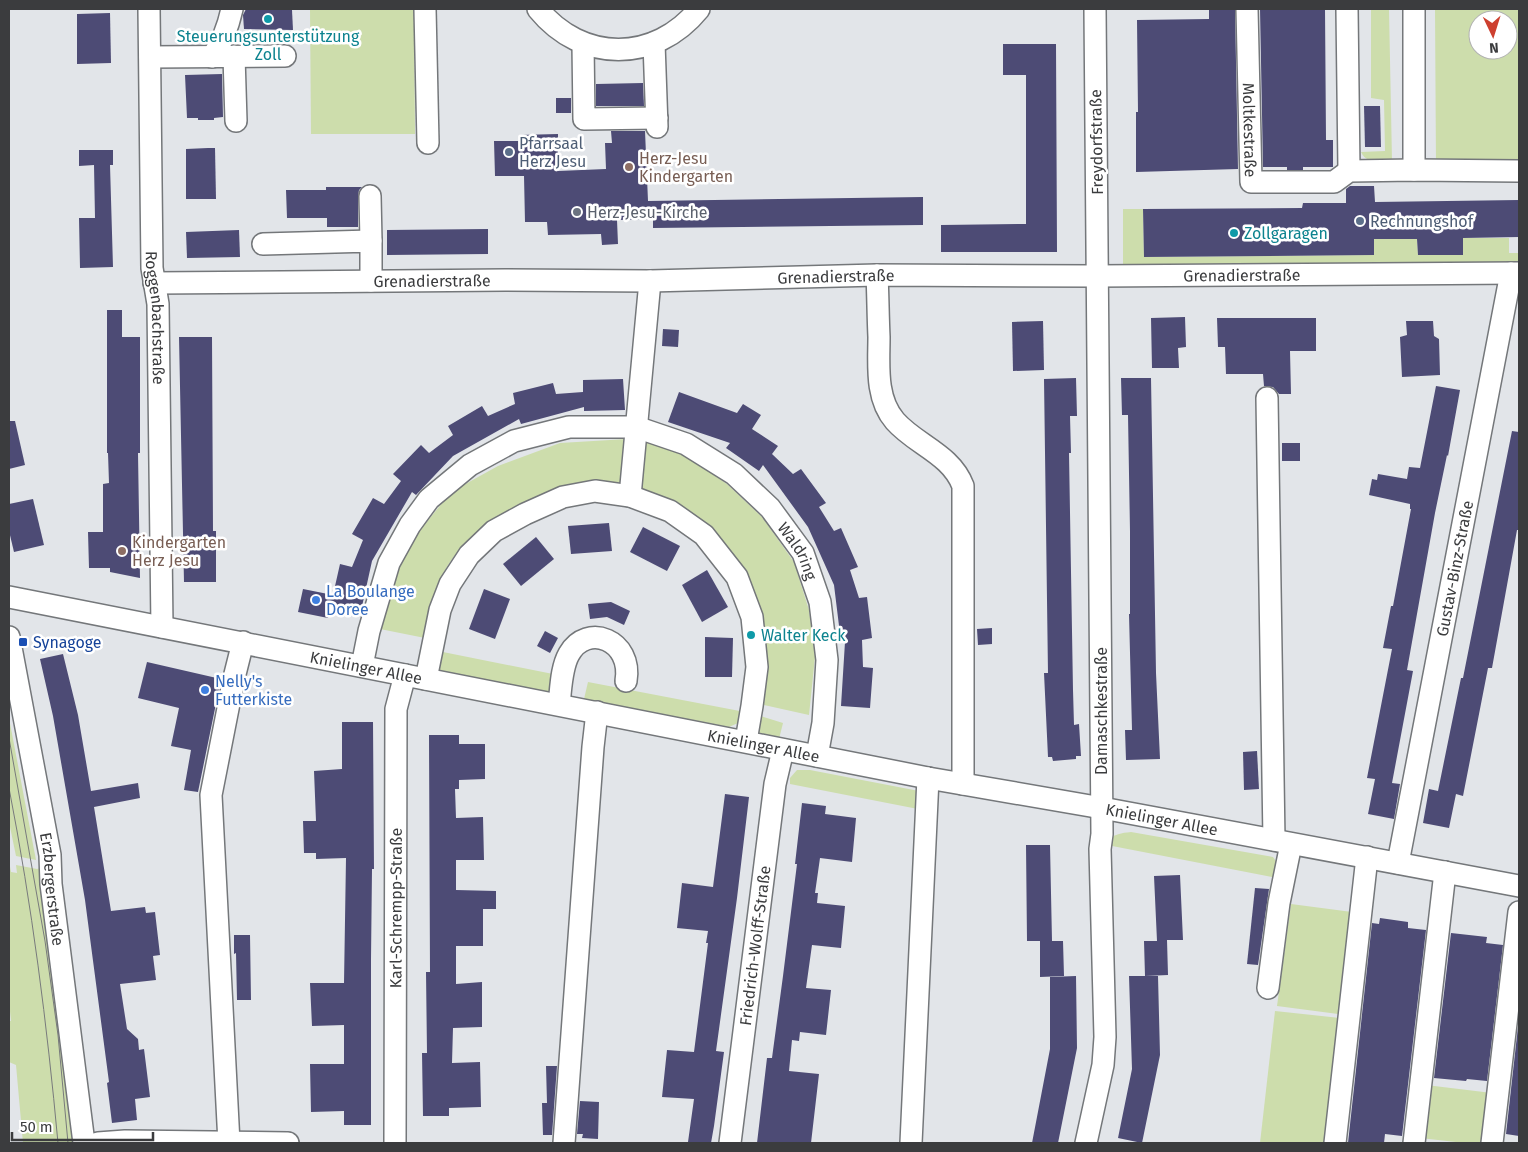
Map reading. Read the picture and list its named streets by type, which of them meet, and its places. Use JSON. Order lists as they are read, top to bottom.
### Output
{
  "streets": {
    "street": [
      "Moltkestraße",
      "Freydorfstraße",
      "Grenadierstraße",
      "Roggenbachstraße",
      "Waldring",
      "Gustav-Binz-Straße",
      "Knielinger Allee",
      "Damaschkestraße",
      "Erzbergerstraße",
      "Karl-Schrempp-Straße",
      "Friedrich-Wolff-Straße"
    ]
  },
  "crossings": [
    ["Freydorfstraße", "Grenadierstraße"],
    ["Freydorfstraße", "Damaschkestraße"],
    ["Grenadierstraße", "Roggenbachstraße"],
    ["Grenadierstraße", "Gustav-Binz-Straße"],
    ["Grenadierstraße", "Damaschkestraße"],
    ["Roggenbachstraße", "Knielinger Allee"],
    ["Waldring", "Knielinger Allee"],
    ["Gustav-Binz-Straße", "Knielinger Allee"],
    ["Knielinger Allee", "Damaschkestraße"],
    ["Knielinger Allee", "Karl-Schrempp-Straße"],
    ["Knielinger Allee", "Friedrich-Wolff-Straße"]
  ],
  "places": {
    "other": [
      "Steuerungsunterstützung Zoll",
      "Pfarrsaal Herz Jesu",
      "Herz-Jesu Kindergarten",
      "Herz-Jesu-Kirche",
      "Rechnungshof",
      "Zollgaragen",
      "Kindergarten Herz Jesu",
      "La Boulange Doree",
      "Walter Keck",
      "Nelly's Futterkiste"
    ],
    "transit": ["Synagoge"]
  },
  "scale_bar": "50 m",
  "north": "bottom"
}
